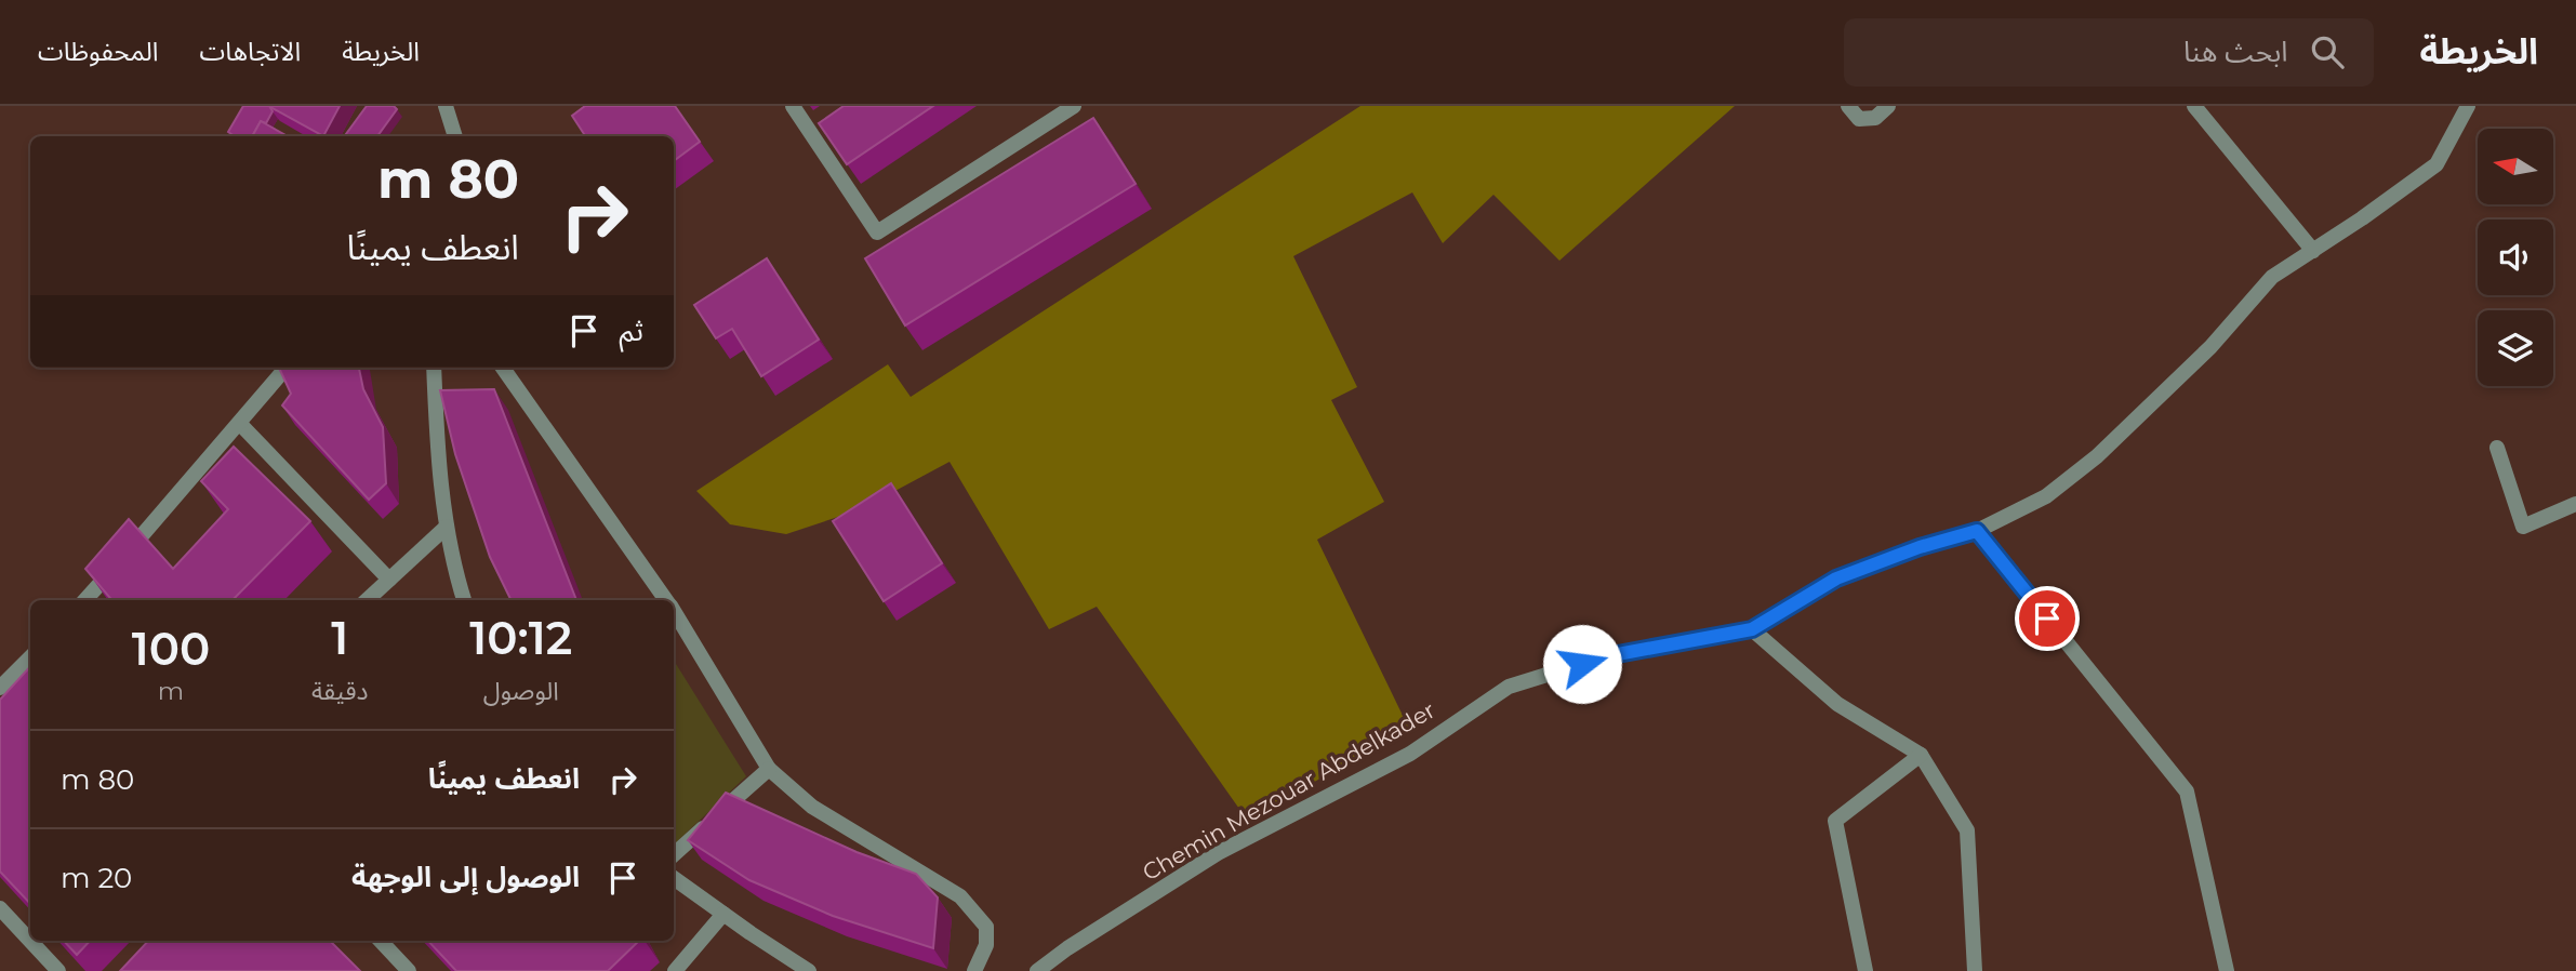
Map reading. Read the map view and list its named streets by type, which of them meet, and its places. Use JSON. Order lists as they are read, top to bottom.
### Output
{
  "streets": {
    "street": ["Chemin Mezouar Abdelkader"]
  },
  "north": "left",
  "page": {
    "header": "الخريطة",
    "search": "ابحث هنا",
    "nav": ["الخريطة", "الاتجاهات", "المحفوظات"],
    "turn": ["80 m", "انعطف يمينًا"],
    "then": "ثم",
    "eta": [
      "10:12",
      "الوصول",
      "1",
      "دقيقة",
      "100",
      "m"
    ],
    "list": [
      {
        "name": "انعطف يمينًا",
        "value": "80 m"
      },
      {
        "name": "الوصول إلى الوجهة",
        "value": "20 m"
      }
    ]
  }
}
